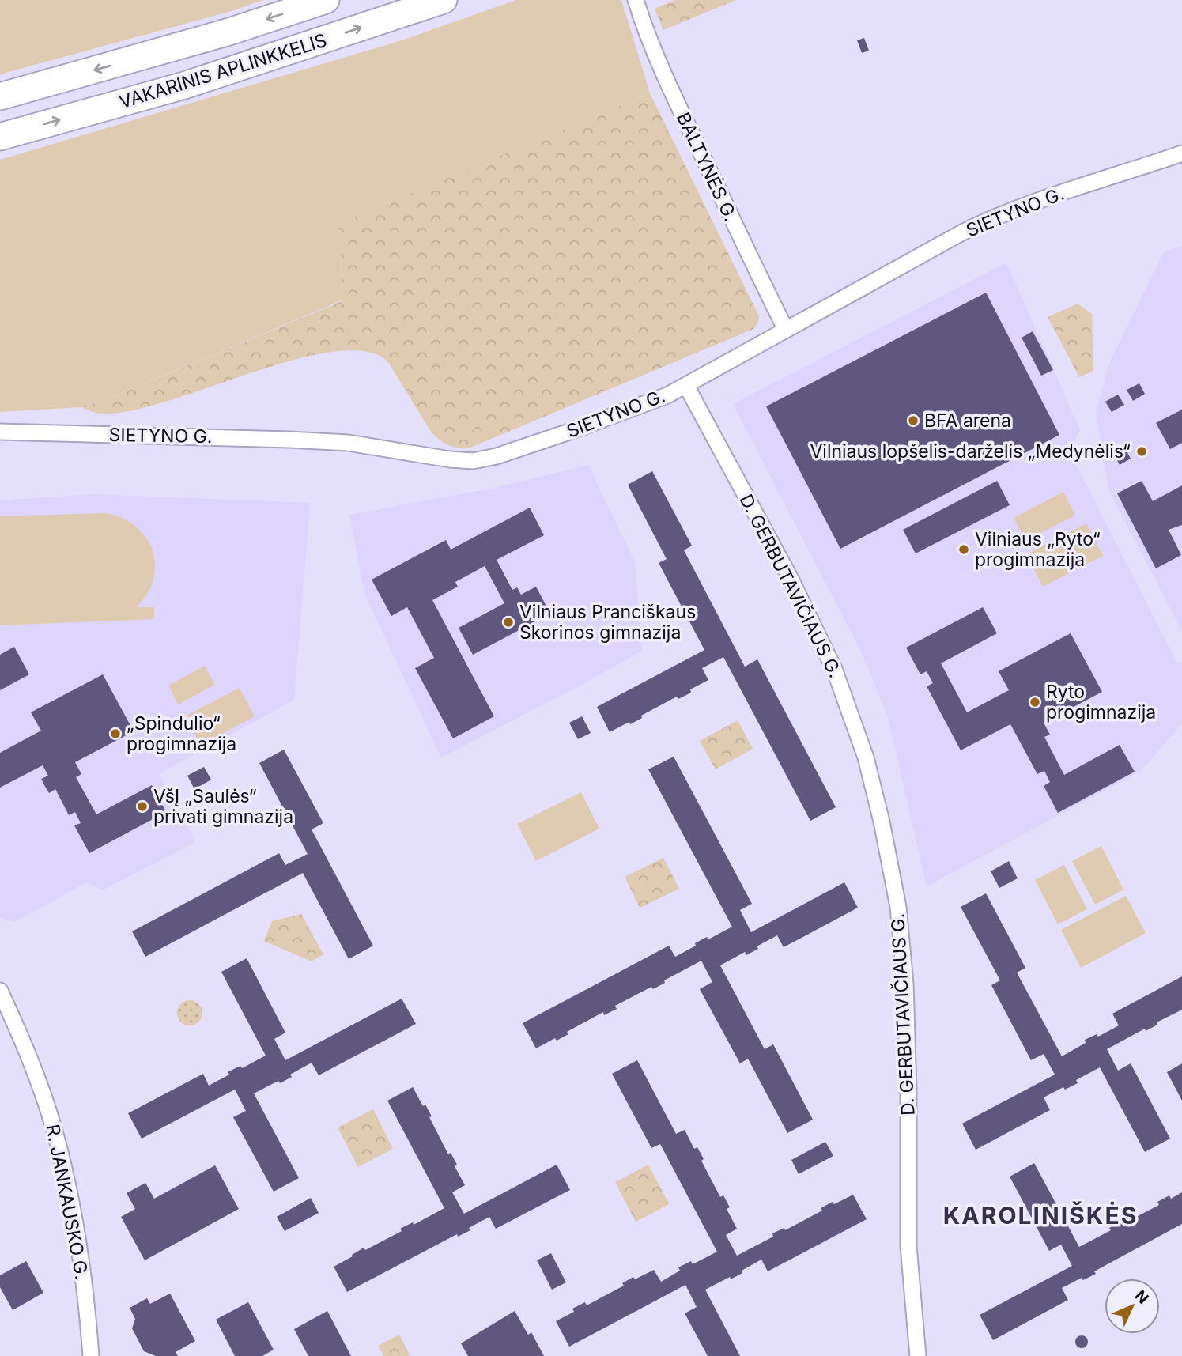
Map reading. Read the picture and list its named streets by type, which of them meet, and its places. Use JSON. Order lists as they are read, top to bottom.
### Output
{
  "streets": {
    "highway": ["VAKARINIS APLINKKELIS"],
    "street": [
      "BALTYNĖS G.",
      "SIETYNO G.",
      "D. GERBUTAVIČIAUS G.",
      "R. JANKAUSKO G."
    ]
  },
  "crossings": [
    ["BALTYNĖS G.", "SIETYNO G."],
    ["SIETYNO G.", "D. GERBUTAVIČIAUS G."]
  ],
  "districts": ["KAROLINIŠKĖS"],
  "places": [
    "BFA arena",
    "Vilniaus lopšelis-darželis „Medynėlis“",
    "Vilniaus „Ryto“ progimnazija",
    "Vilniaus Pranciškaus Skorinos gimnazija",
    "Ryto progimnazija",
    "„Spindulio“ progimnazija",
    "VšĮ „Saulės“ privati gimnazija"
  ],
  "north": "top right"
}
